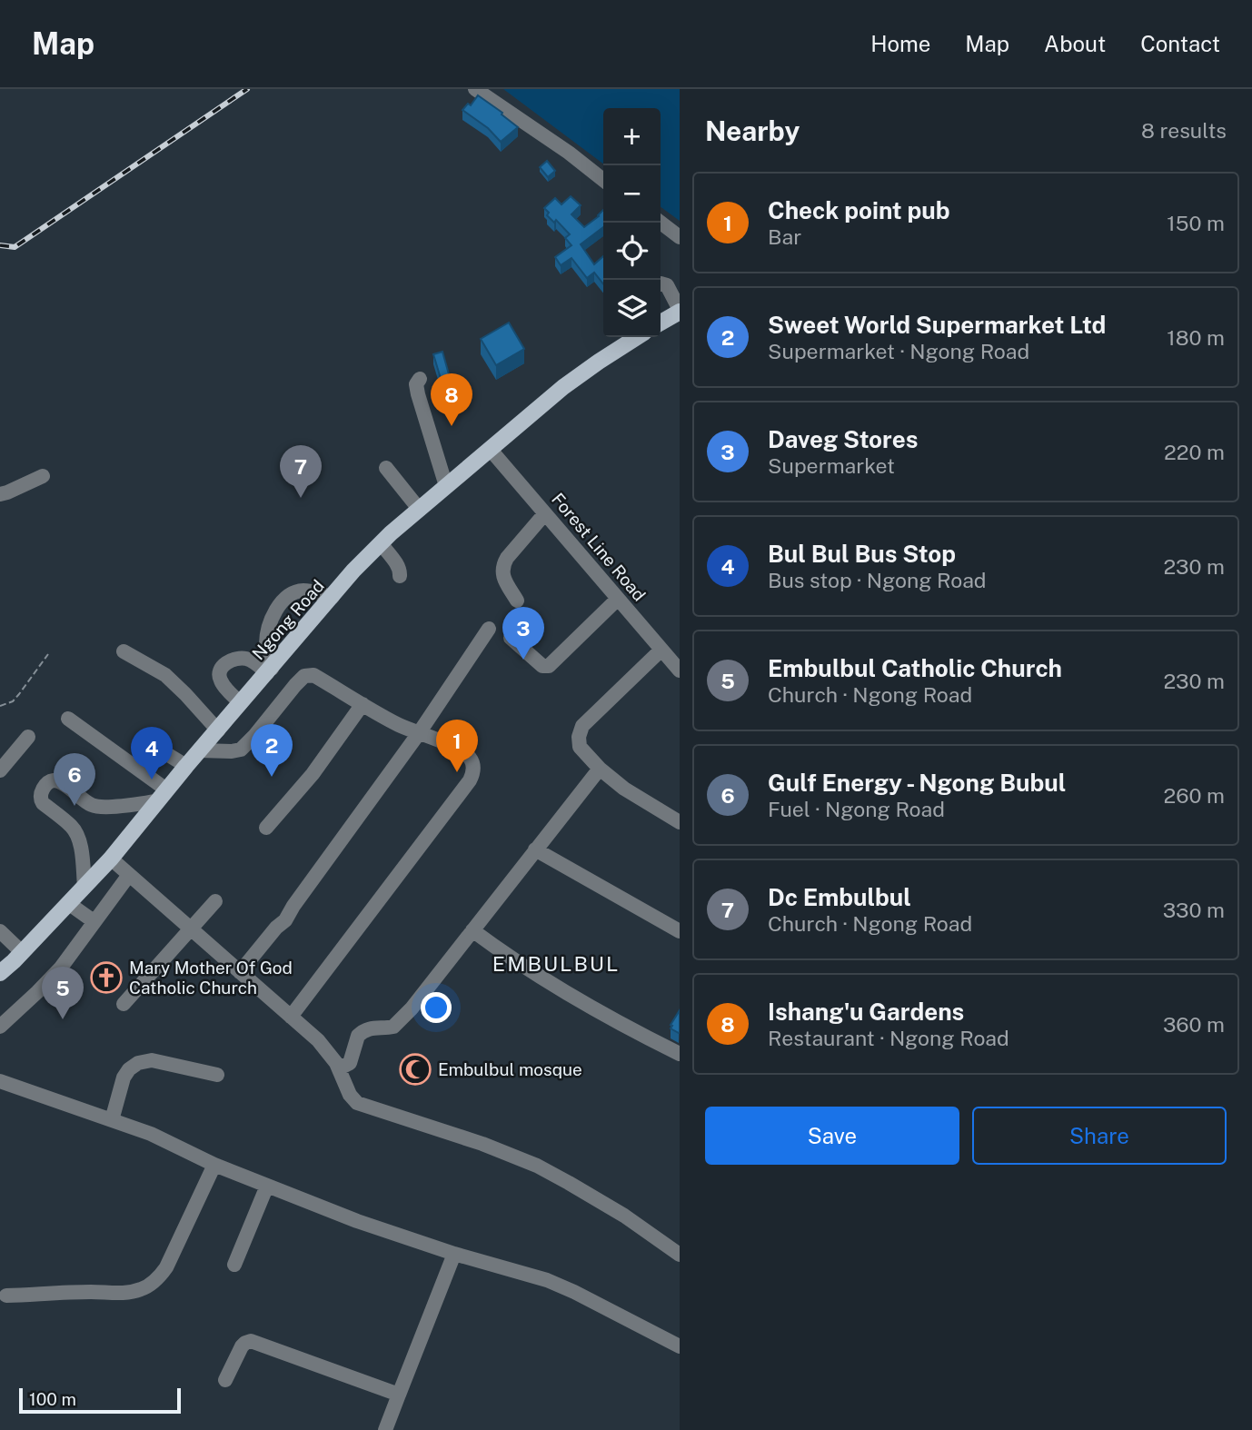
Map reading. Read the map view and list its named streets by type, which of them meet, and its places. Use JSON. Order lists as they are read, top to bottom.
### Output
{
  "streets": {
    "main road": ["Ngong Road"],
    "street": ["Forest Line Road"]
  },
  "crossings": [
    ["Forest Line Road", "Ngong Road"]
  ],
  "districts": ["EMBULBUL"],
  "places": {
    "church": ["Mary Mother Of God Catholic Church"],
    "mosque": ["Embulbul mosque"]
  },
  "scale_bar": "100 m",
  "page": {
    "header": "Map",
    "nav": [
      "Home",
      "Map",
      "About",
      "Contact"
    ],
    "heading": ["Nearby", "8 results"],
    "map_buttons": ["+", "−"],
    "list": [
      {
        "mark": "1",
        "name": "Check point pub",
        "note": "Bar",
        "value": "150 m"
      },
      {
        "mark": "2",
        "name": "Sweet World Supermarket Ltd",
        "note": "Supermarket · Ngong Road",
        "value": "180 m"
      },
      {
        "mark": "3",
        "name": "Daveg Stores",
        "note": "Supermarket",
        "value": "220 m"
      },
      {
        "mark": "4",
        "name": "Bul Bul Bus Stop",
        "note": "Bus stop · Ngong Road",
        "value": "230 m"
      },
      {
        "mark": "5",
        "name": "Embulbul Catholic Church",
        "note": "Church · Ngong Road",
        "value": "230 m"
      },
      {
        "mark": "6",
        "name": "Gulf Energy - Ngong Bubul",
        "note": "Fuel · Ngong Road",
        "value": "260 m"
      },
      {
        "mark": "7",
        "name": "Dc Embulbul",
        "note": "Church · Ngong Road",
        "value": "330 m"
      },
      {
        "mark": "8",
        "name": "Ishang'u Gardens",
        "note": "Restaurant · Ngong Road",
        "value": "360 m"
      }
    ],
    "pins": [
      "8",
      "7",
      "3",
      "1",
      "2",
      "4",
      "6",
      "5"
    ],
    "buttons": ["Save", "Share"],
    "scale": "100 m"
  }
}
